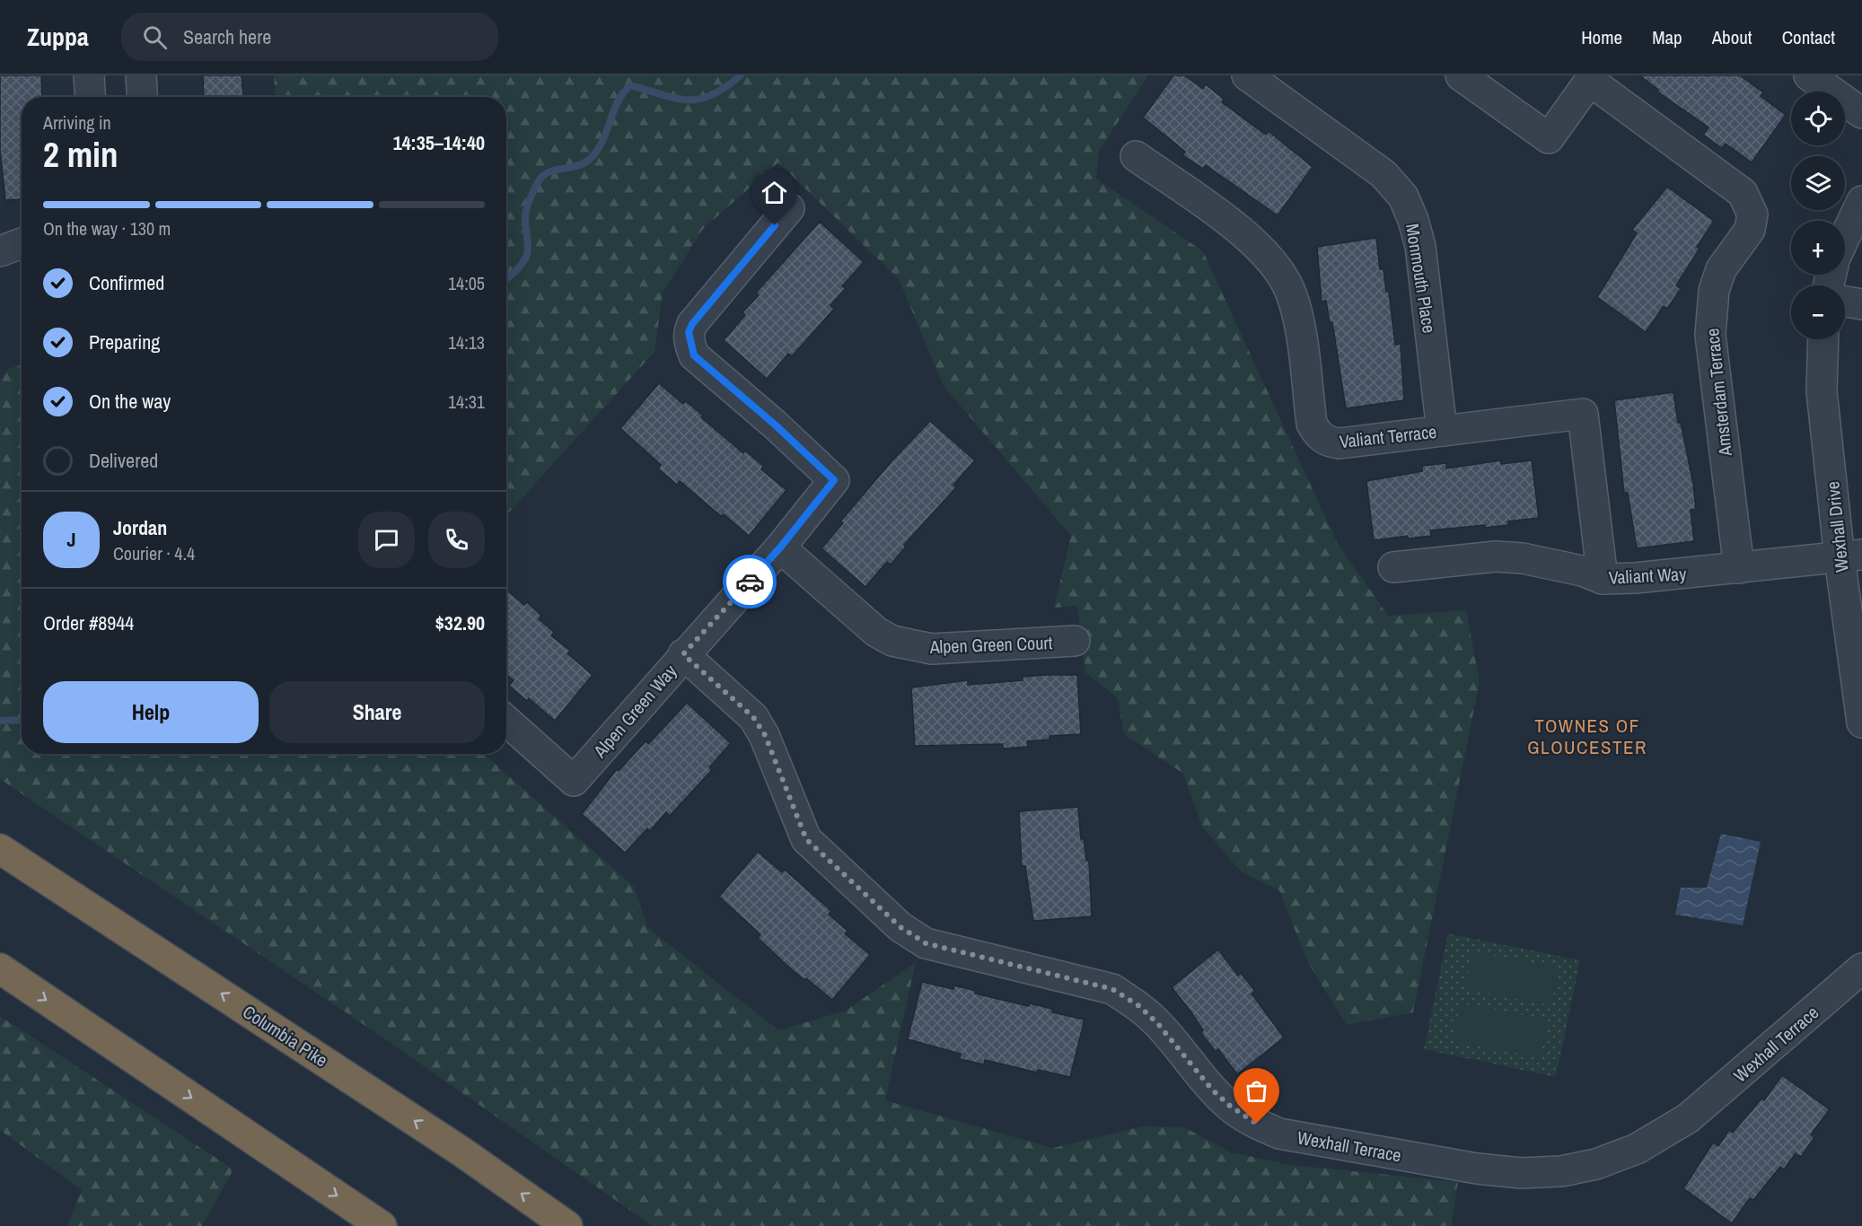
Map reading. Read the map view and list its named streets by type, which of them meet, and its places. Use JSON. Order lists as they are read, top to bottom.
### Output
{
  "streets": {
    "highway": ["Columbia Pike"],
    "street": [
      "Monmouth Place",
      "Amsterdam Terrace",
      "Valiant Terrace",
      "Wexhall Drive",
      "Valiant Way",
      "Alpen Green Court",
      "Alpen Green Way",
      "Wexhall Terrace"
    ]
  },
  "crossings": [
    ["Monmouth Place", "Valiant Terrace"],
    ["Amsterdam Terrace", "Valiant Way"],
    ["Valiant Terrace", "Valiant Way"],
    ["Wexhall Drive", "Valiant Way"],
    ["Alpen Green Court", "Alpen Green Way"],
    ["Alpen Green Way", "Wexhall Terrace"]
  ],
  "districts": ["TOWNES OF GLOUCESTER"],
  "page": {
    "header": "Zuppa",
    "search": "Search here",
    "nav": [
      "Home",
      "Map",
      "About",
      "Contact"
    ],
    "map_buttons": ["+", "−"],
    "heading": ["2 min", "Arriving in", "14:35–14:40"],
    "panel": [
      "Jordan",
      "Courier · 4.4",
      "Order #8944",
      "$32.90"
    ],
    "bar": "On the way · 130 m",
    "list": [
      ["Confirmed", "14:05"],
      ["Preparing", "14:13"],
      ["On the way", "14:31"],
      "Delivered"
    ],
    "round": "J",
    "buttons": ["Help", "Share"]
  }
}
